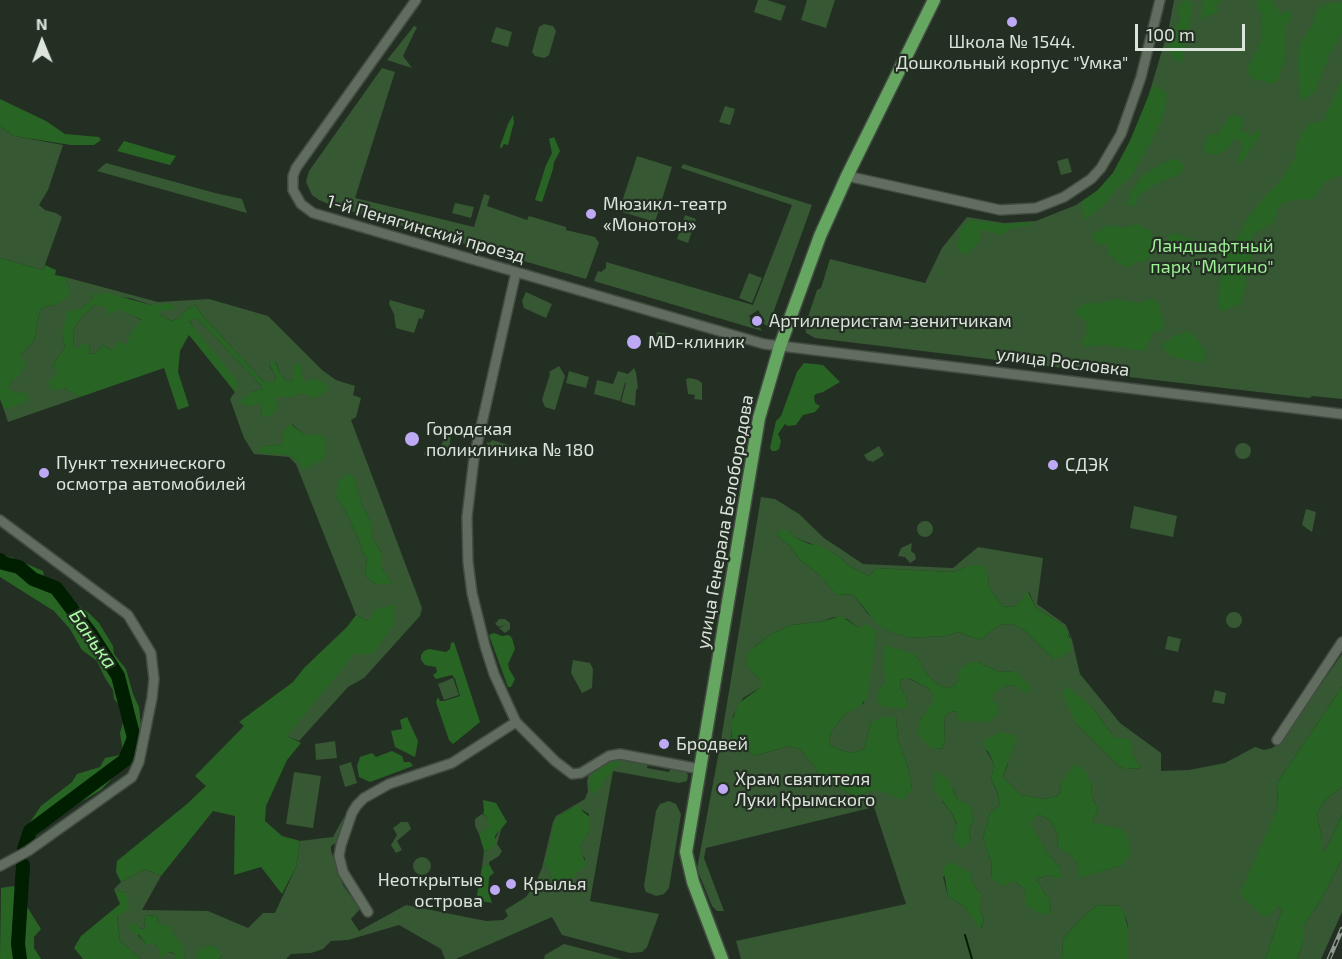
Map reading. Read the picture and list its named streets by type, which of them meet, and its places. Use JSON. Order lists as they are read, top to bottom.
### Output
{
  "streets": {
    "main road": ["улица Генерала Белобородова"],
    "street": ["1-й Пенягинский проезд", "улица Рословка"]
  },
  "crossings": [
    ["1-й Пенягинский проезд", "улица Рословка"],
    ["1-й Пенягинский проезд", "улица Генерала Белобородова"],
    ["улица Рословка", "улица Генерала Белобородова"]
  ],
  "water": ["Банька"],
  "parks": ["Ландшафтный парк \"Митино\""],
  "places": [
    "Школа № 1544. Дошкольный корпус \"Умка\"",
    "Мюзикл-театр «Монотон»",
    "Артиллеристам-зенитчикам",
    "MD-клиник",
    "Городская поликлиника № 180",
    "СДЭК",
    "Пункт технического осмотра автомобилей",
    "Бродвей",
    "Храм святителя Луки Крымского",
    "Крылья",
    "Неоткрытые острова"
  ],
  "scale_bar": "100 m",
  "north": "top"
}
